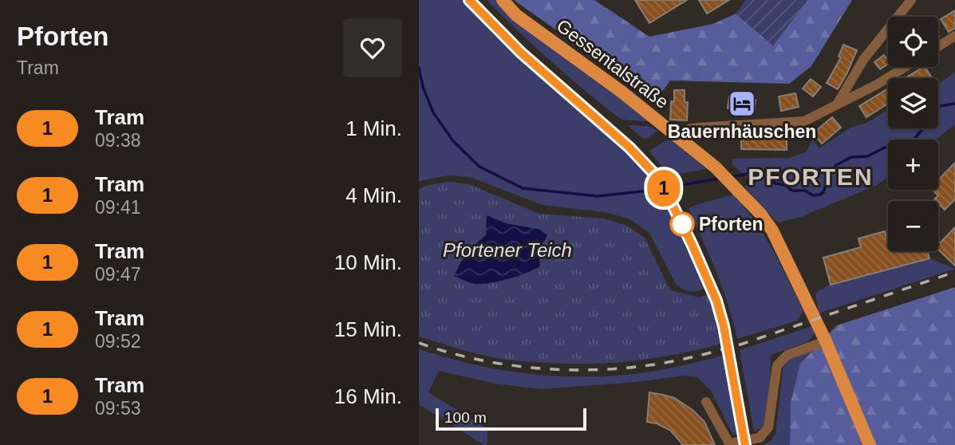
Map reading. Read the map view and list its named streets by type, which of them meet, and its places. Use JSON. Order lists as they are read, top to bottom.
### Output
{
  "streets": {
    "main road": ["Gessentalstraße"]
  },
  "districts": ["PFORTEN"],
  "water": ["Pfortener Teich"],
  "places": {
    "hotel": ["Bauernhäuschen"],
    "other": ["Pforten"]
  },
  "lines": ["tram line 1"],
  "scale_bar": "100 m",
  "page": {
    "heading": ["Pforten", "Tram"],
    "on_map": "1",
    "map_buttons": ["+", "−"],
    "list": [
      {
        "mark": "1",
        "name": "Tram",
        "note": "09:38",
        "value": "1 Min."
      },
      {
        "mark": "1",
        "name": "Tram",
        "note": "09:41",
        "value": "4 Min."
      },
      {
        "mark": "1",
        "name": "Tram",
        "note": "09:47",
        "value": "10 Min."
      },
      {
        "mark": "1",
        "name": "Tram",
        "note": "09:52",
        "value": "15 Min."
      },
      {
        "mark": "1",
        "name": "Tram",
        "note": "09:53",
        "value": "16 Min."
      }
    ],
    "scale": "100 m"
  }
}
